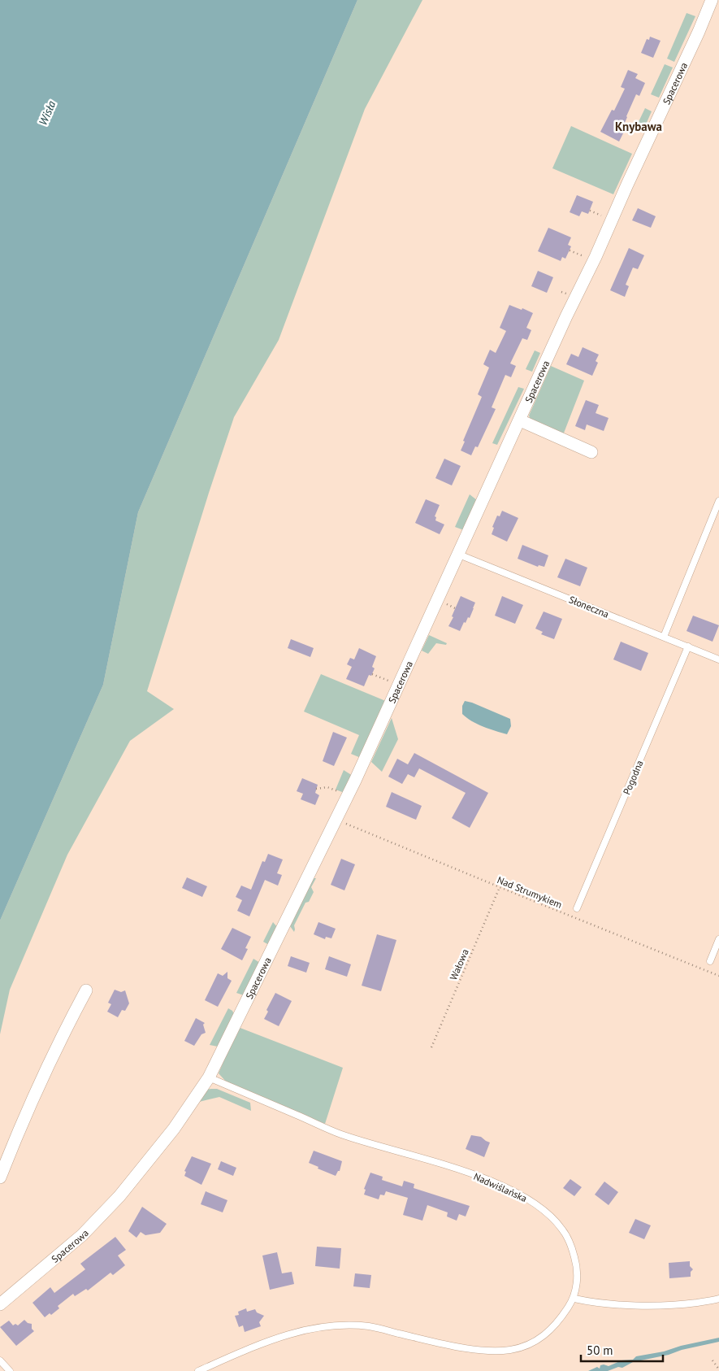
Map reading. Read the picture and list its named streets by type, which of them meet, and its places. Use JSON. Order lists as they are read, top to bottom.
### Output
{
  "streets": {
    "street": ["Spacerowa"],
    "lane": ["Słoneczna", "Pogodna", "Nadwiślańska"],
    "path": ["Nad Strumykiem", "Wałowa"]
  },
  "crossings": [
    ["Spacerowa", "Słoneczna"],
    ["Spacerowa", "Nad Strumykiem"],
    ["Spacerowa", "Nadwiślańska"],
    ["Słoneczna", "Pogodna"],
    ["Nad Strumykiem", "Wałowa"]
  ],
  "districts": ["Knybawa"],
  "water": ["Wisła"],
  "scale_bar": "50 m"
}
